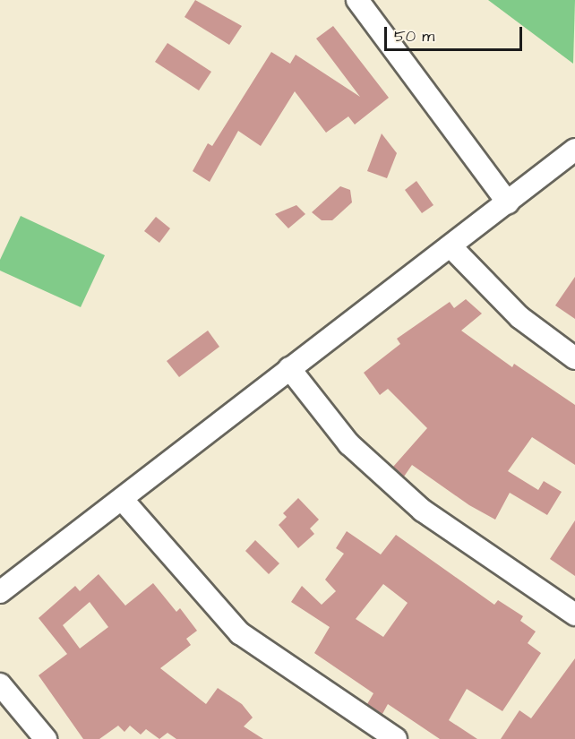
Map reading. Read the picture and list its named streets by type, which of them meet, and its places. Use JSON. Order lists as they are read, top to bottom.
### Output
{
  "scale_bar": "50 m"
}
